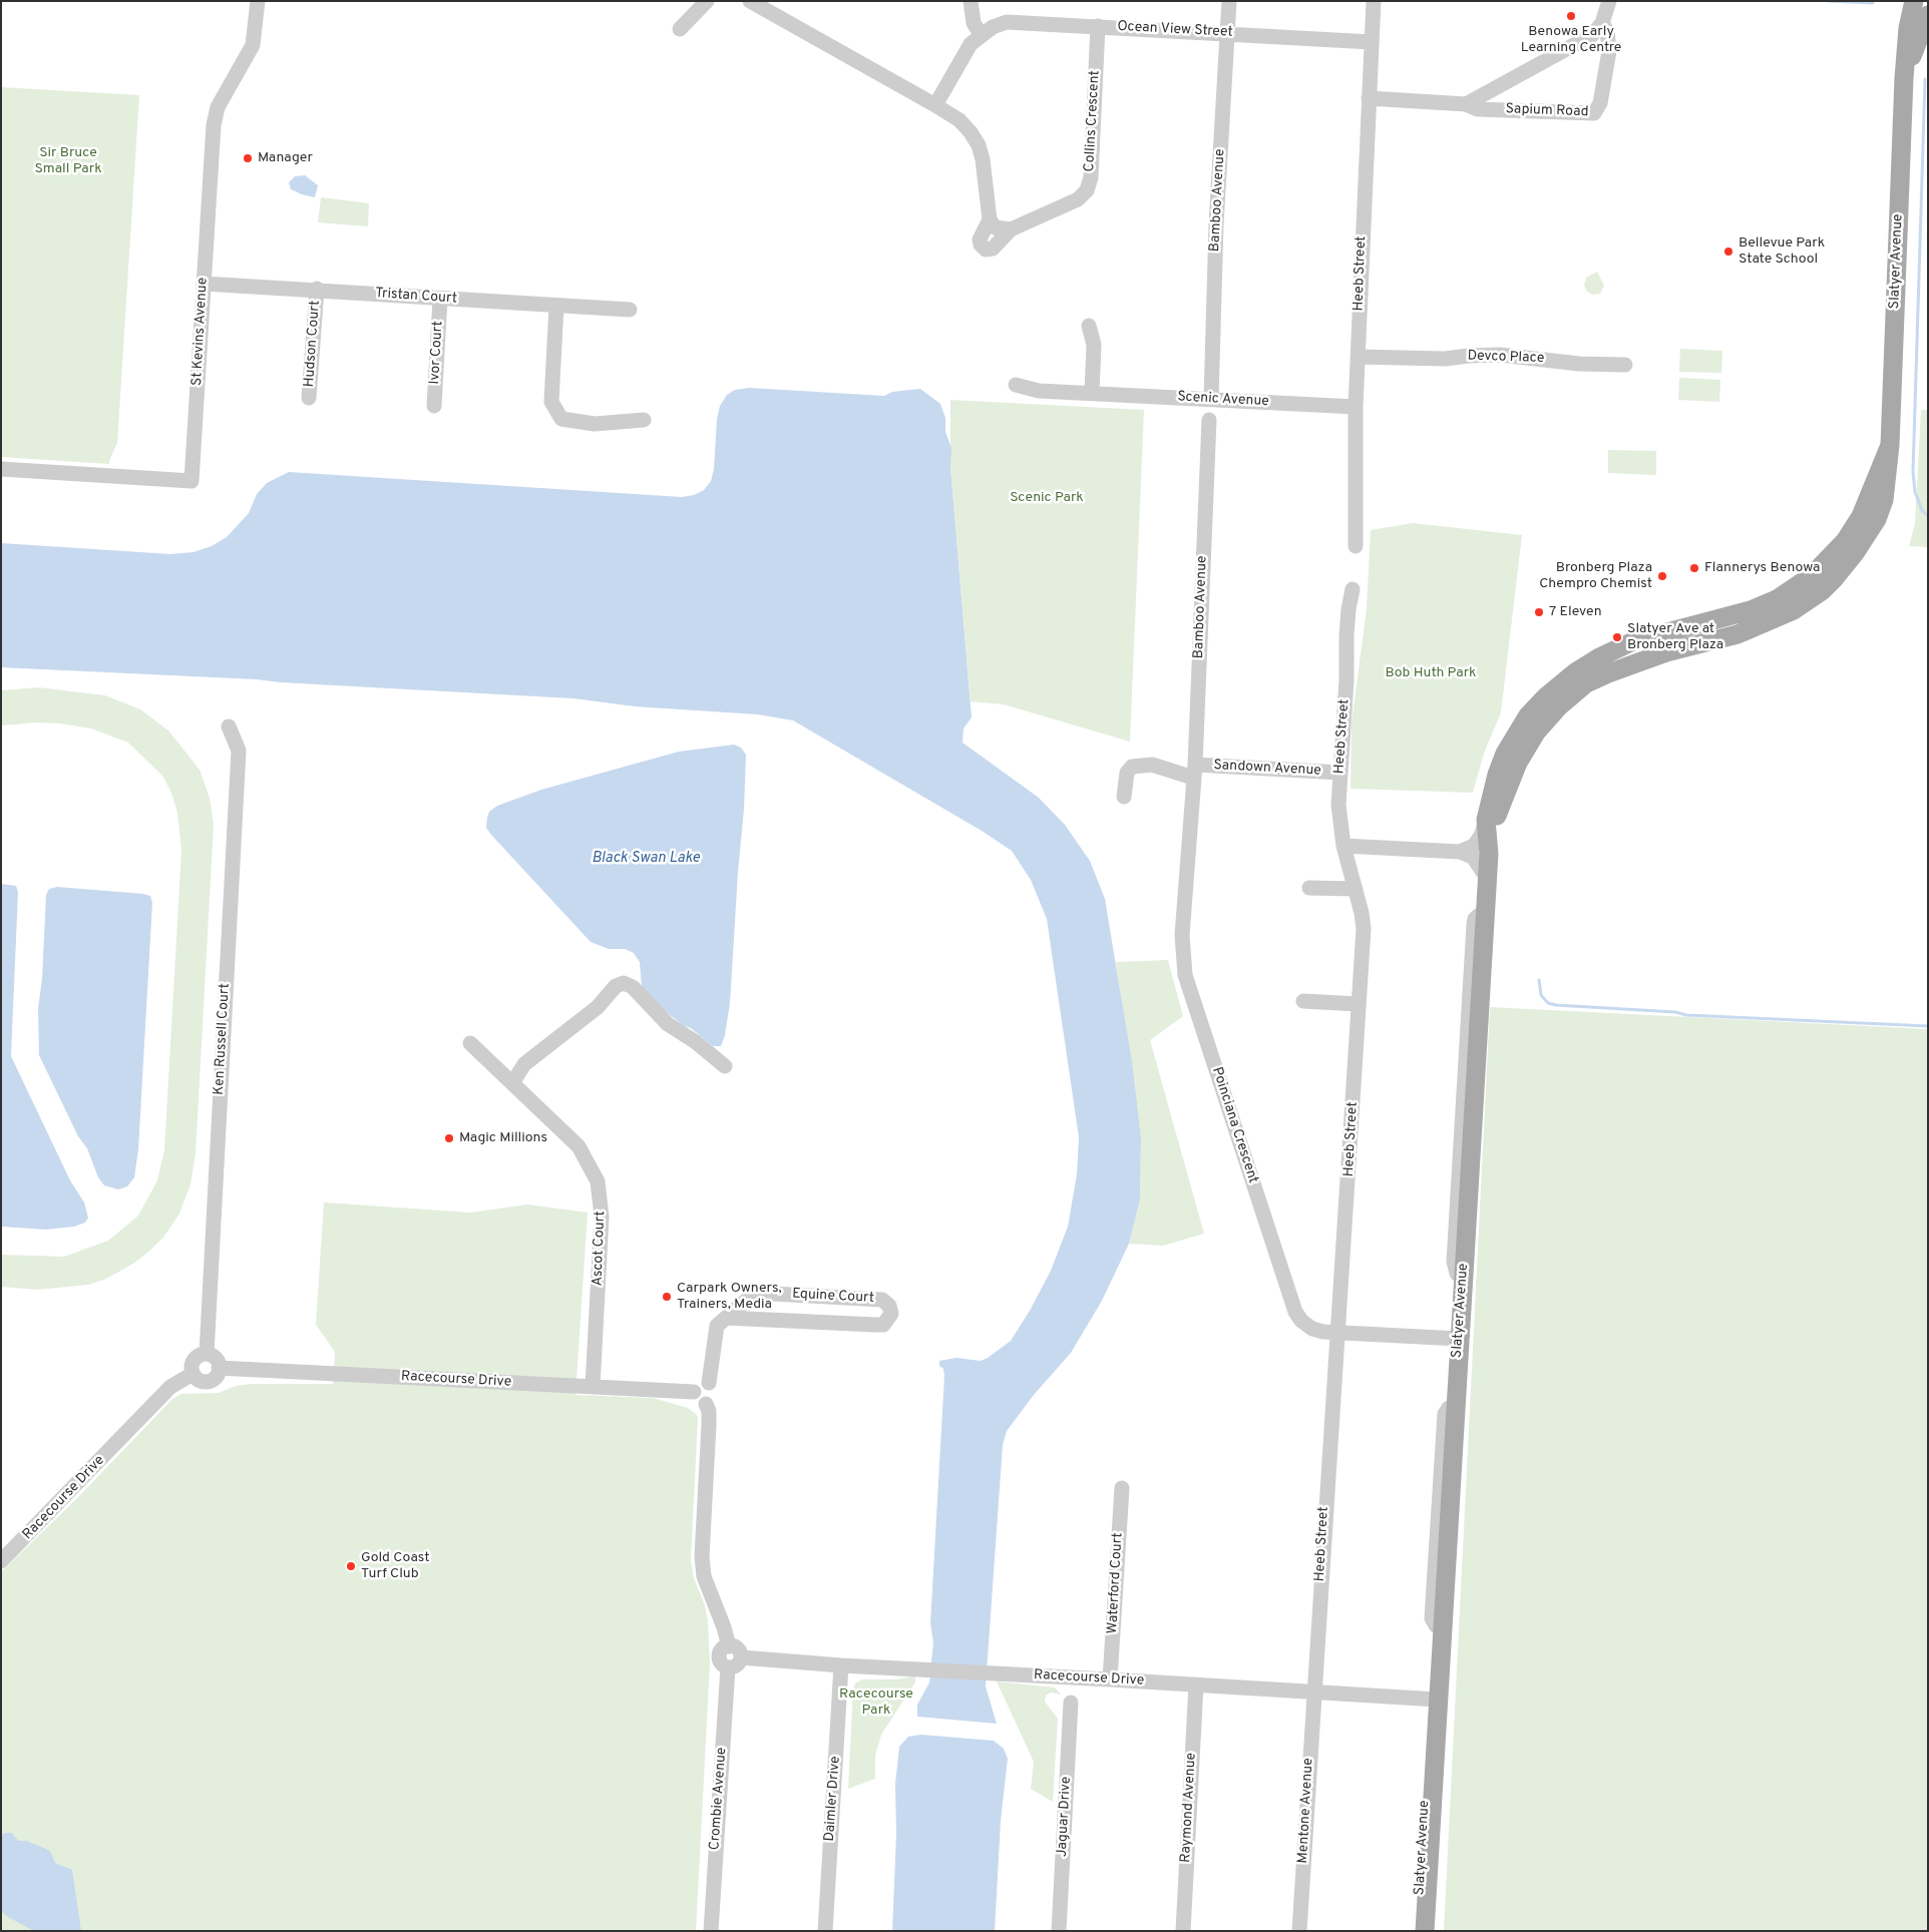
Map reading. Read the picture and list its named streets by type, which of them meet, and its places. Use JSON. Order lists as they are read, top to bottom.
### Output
{
  "streets": {
    "main road": ["Slatyer Avenue"],
    "street": [
      "Ocean View Street",
      "Sapium Road",
      "Collins Crescent",
      "Bamboo Avenue",
      "Heeb Street",
      "Tristan Court",
      "St Kevins Avenue",
      "Hudson Court",
      "Ivor Court",
      "Devco Place",
      "Scenic Avenue",
      "Sandown Avenue",
      "Ken Russell Court",
      "Poinciana Crescent",
      "Ascot Court",
      "Equine Court",
      "Racecourse Drive",
      "Waterford Court",
      "Crombie Avenue",
      "Daimler Drive",
      "Raymond Avenue",
      "Mentone Avenue",
      "Jaguar Drive"
    ]
  },
  "crossings": [
    ["Ocean View Street", "Collins Crescent"],
    ["Ocean View Street", "Bamboo Avenue"],
    ["Ocean View Street", "Heeb Street"],
    ["Sapium Road", "Heeb Street"],
    ["Bamboo Avenue", "Scenic Avenue"],
    ["Bamboo Avenue", "Sandown Avenue"],
    ["Bamboo Avenue", "Poinciana Crescent"],
    ["Slatyer Avenue", "Poinciana Crescent"],
    ["Slatyer Avenue", "Racecourse Drive"],
    ["Heeb Street", "Devco Place"],
    ["Heeb Street", "Scenic Avenue"],
    ["Heeb Street", "Sandown Avenue"],
    ["Heeb Street", "Poinciana Crescent"],
    ["Heeb Street", "Racecourse Drive"],
    ["Heeb Street", "Mentone Avenue"],
    ["Tristan Court", "St Kevins Avenue"],
    ["Tristan Court", "Hudson Court"],
    ["Tristan Court", "Ivor Court"],
    ["Sandown Avenue", "Poinciana Crescent"],
    ["Ken Russell Court", "Racecourse Drive"],
    ["Ascot Court", "Racecourse Drive"],
    ["Equine Court", "Racecourse Drive"],
    ["Racecourse Drive", "Waterford Court"],
    ["Racecourse Drive", "Crombie Avenue"],
    ["Racecourse Drive", "Daimler Drive"],
    ["Racecourse Drive", "Raymond Avenue"],
    ["Racecourse Drive", "Mentone Avenue"]
  ],
  "water": ["Black Swan Lake"],
  "parks": [
    "Sir Bruce Small Park",
    "Scenic Park",
    "Bob Huth Park",
    "Racecourse Park"
  ],
  "places": [
    "Benowa Early Learning Centre",
    "Manager",
    "Bellevue Park State School",
    "Flannerys Benowa",
    "Bronberg Plaza Chempro Chemist",
    "7 Eleven",
    "Slatyer Ave at Bronberg Plaza",
    "Magic Millions",
    "Carpark Owners, Trainers, Media",
    "Gold Coast Turf Club"
  ]
}
